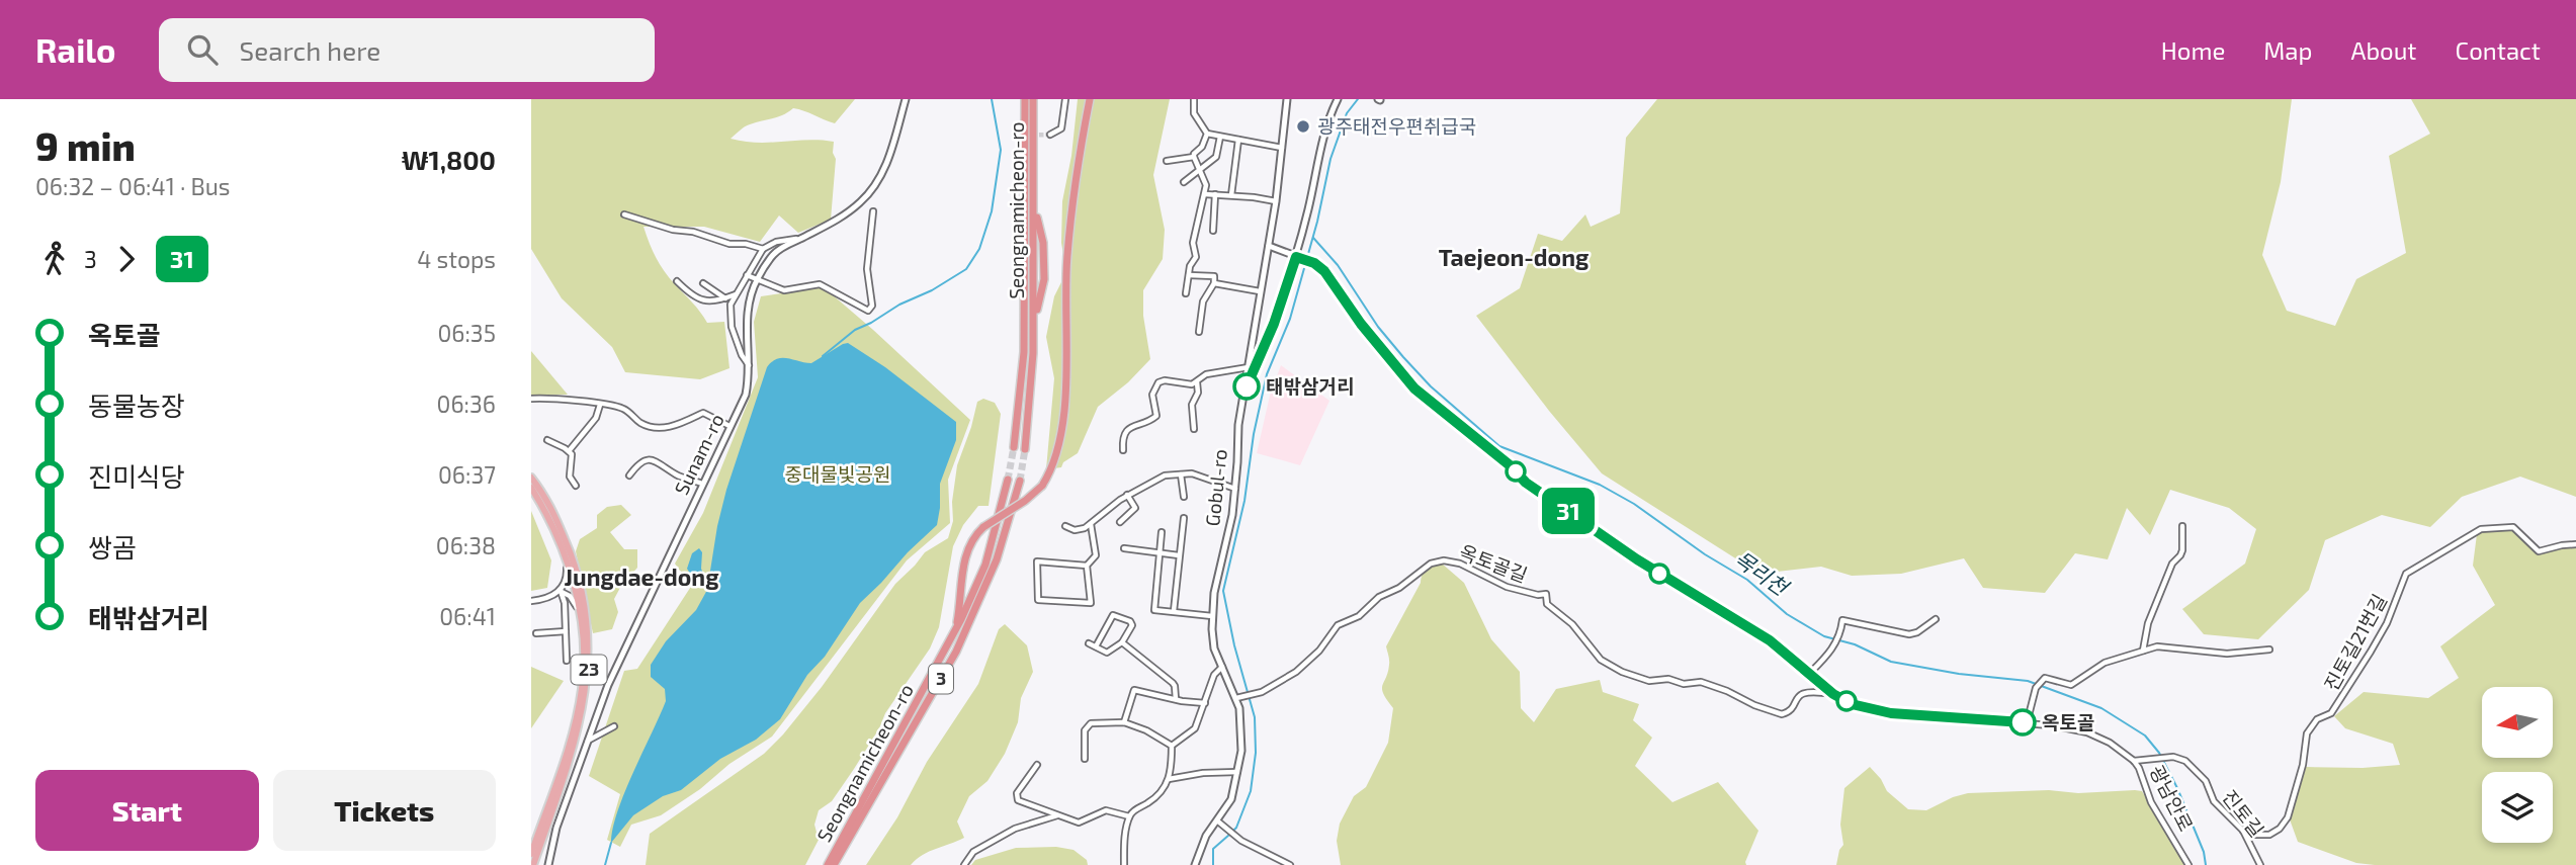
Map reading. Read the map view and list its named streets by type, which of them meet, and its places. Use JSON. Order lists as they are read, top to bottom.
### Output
{
  "streets": {
    "highway": ["Seongnamicheon-ro", "3"],
    "main road": ["23"],
    "street": [
      "Sunam-ro",
      "Gobul-ro",
      "옥토골길",
      "진토길21번길",
      "광남안로",
      "진토길"
    ]
  },
  "crossings": [
    ["Gobul-ro", "옥토골길"],
    ["옥토골길", "광남안로"],
    ["진토길21번길", "진토길"],
    ["광남안로", "진토길"]
  ],
  "districts": ["Taejeon-dong", "Jungdae-dong"],
  "water": ["목리천"],
  "parks": ["중대물빛공원"],
  "places": ["광주태전우편취급국", "태밖삼거리", "옥토골"],
  "lines": ["bus line 31"],
  "north": "left",
  "page": {
    "header": "Railo",
    "search": "Search here",
    "nav": [
      "Home",
      "Map",
      "About",
      "Contact"
    ],
    "heading": ["9 min", "06:32 – 06:41 · Bus", "₩1,800"],
    "on_map": "31",
    "legs": ["3", "31", "4 stops"],
    "list": [
      {
        "name": "옥토골",
        "value": "06:35"
      },
      {
        "name": "동물농장",
        "value": "06:36"
      },
      {
        "name": "진미식당",
        "value": "06:37"
      },
      {
        "name": "쌍곰",
        "value": "06:38"
      },
      {
        "name": "태밖삼거리",
        "value": "06:41"
      }
    ],
    "buttons": ["Start", "Tickets"]
  }
}
